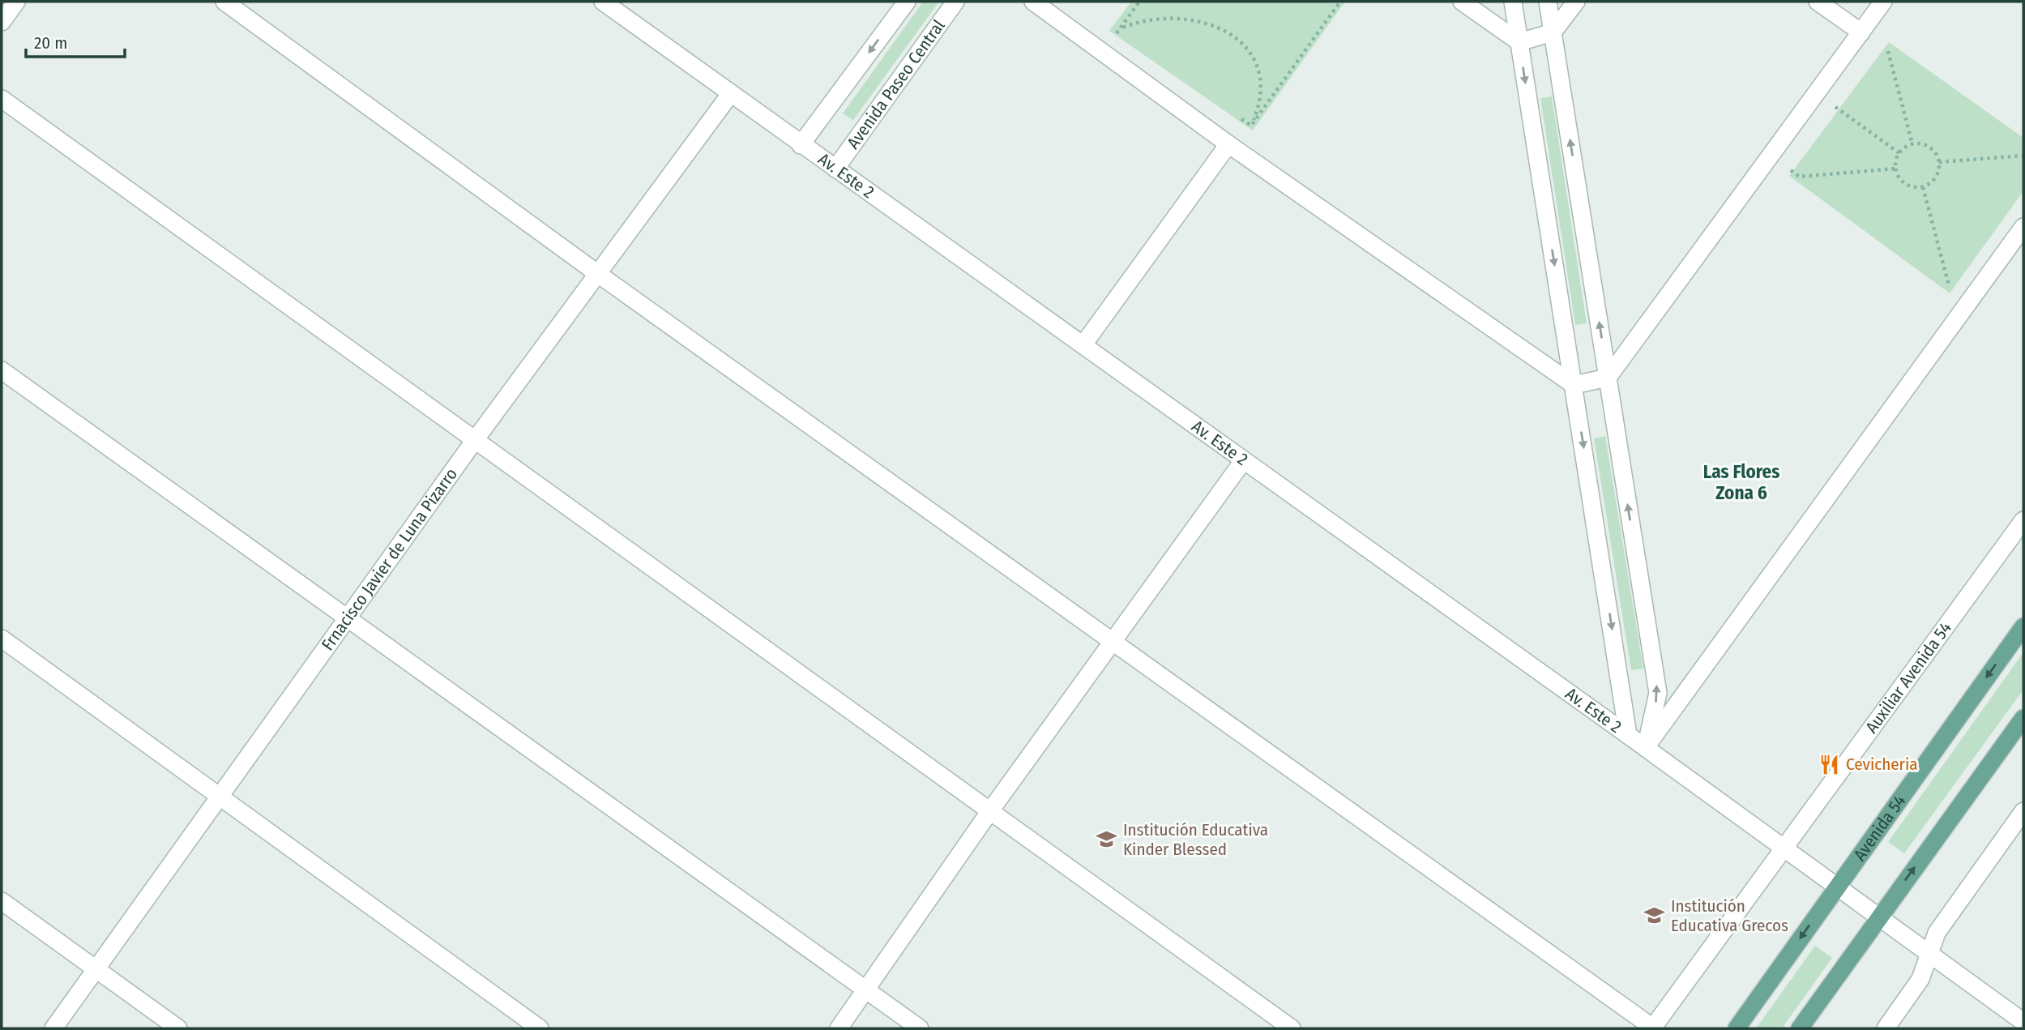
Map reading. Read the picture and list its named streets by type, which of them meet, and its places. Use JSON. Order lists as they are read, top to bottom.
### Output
{
  "streets": {
    "main road": ["Avenida 54"],
    "street": [
      "Avenida Paseo Central",
      "Av. Este 2",
      "Frnacisco Javier de Luna Pizarro",
      "Auxiliar Avenida 54"
    ]
  },
  "crossings": [
    ["Avenida Paseo Central", "Av. Este 2"],
    ["Av. Este 2", "Frnacisco Javier de Luna Pizarro"],
    ["Av. Este 2", "Auxiliar Avenida 54"],
    ["Av. Este 2", "Avenida 54"]
  ],
  "districts": ["Las Flores Zona 6"],
  "places": {
    "restaurant": ["Cevicheria"],
    "school or university": ["Institución Educativa Kinder Blessed", "Institución Educativa Grecos"]
  },
  "scale_bar": "20 m"
}
